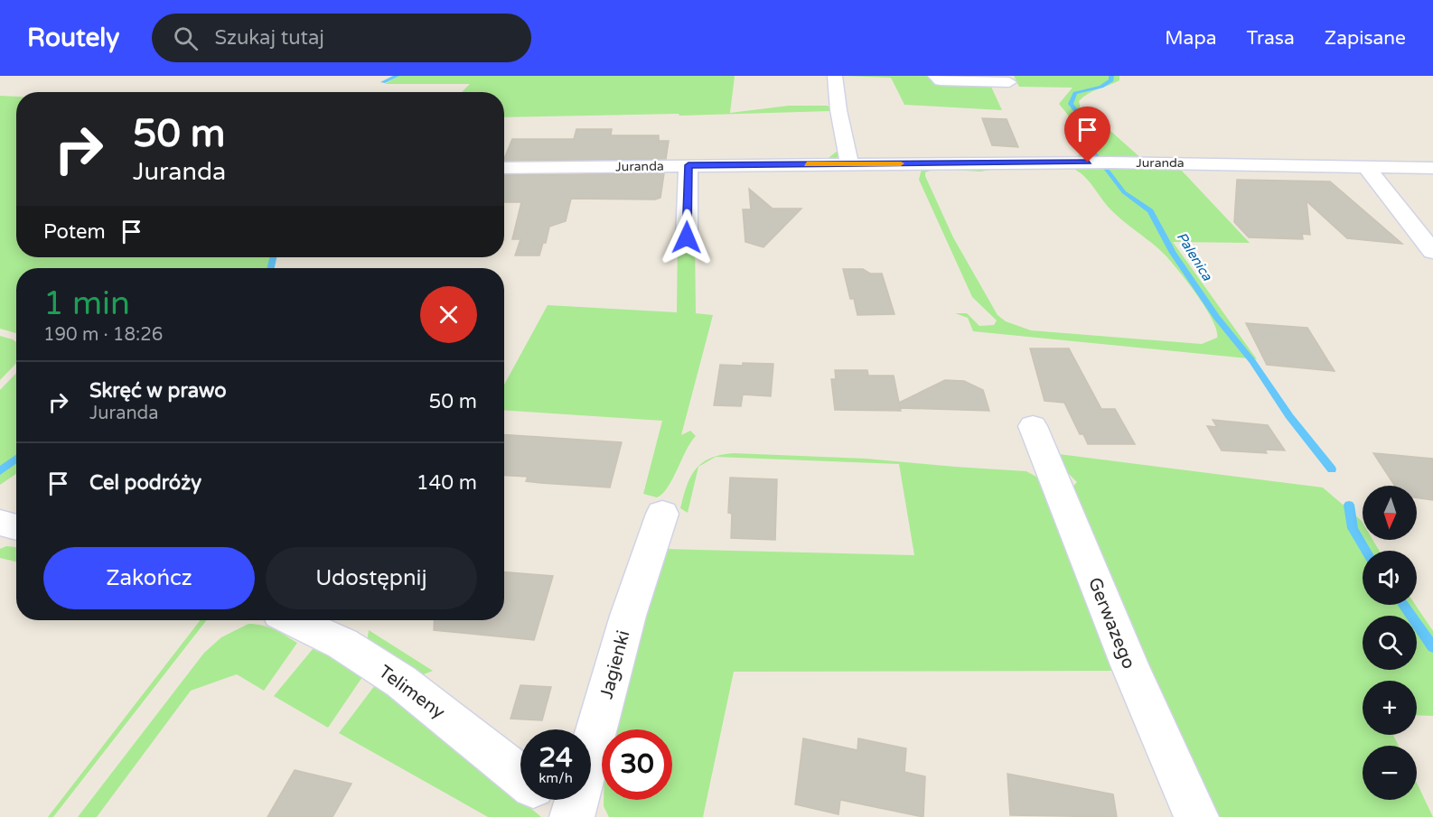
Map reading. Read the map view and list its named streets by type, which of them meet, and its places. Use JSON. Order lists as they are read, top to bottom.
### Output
{
  "streets": {
    "street": [
      "Juranda",
      "Gerwazego",
      "Jagienki",
      "Telimeny"
    ]
  },
  "crossings": [
    ["Jagienki", "Telimeny"]
  ],
  "water": ["Palenica"],
  "north": "bottom",
  "page": {
    "header": "Routely",
    "search": "Szukaj tutaj",
    "nav": ["Mapa", "Trasa", "Zapisane"],
    "turn": ["50 m", "Juranda"],
    "then": "Potem",
    "heading": ["1 min", "190 m · 18:26"],
    "list": [
      {
        "name": "Skręć w prawo",
        "note": "Juranda",
        "value": "50 m"
      },
      {
        "name": "Cel podróży",
        "value": "140 m"
      }
    ],
    "map_buttons": ["+", "−"],
    "buttons": ["Zakończ", "Udostępnij"],
    "speed": "24 km/h",
    "limit": "30"
  }
}
